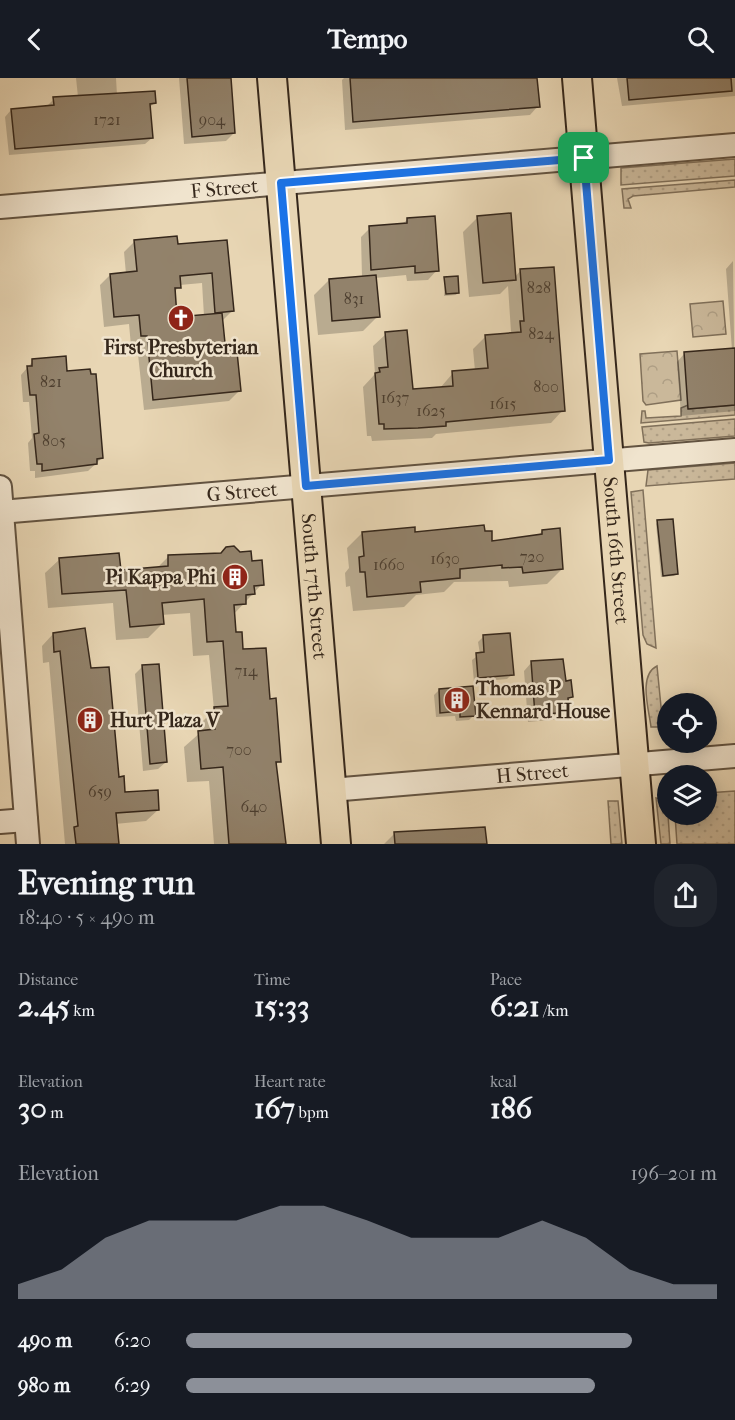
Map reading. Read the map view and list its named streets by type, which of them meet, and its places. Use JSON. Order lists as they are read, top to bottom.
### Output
{
  "streets": {
    "main road": ["South 16th Street", "South 17th Street"],
    "street": ["F Street", "G Street", "H Street"]
  },
  "crossings": [
    ["F Street", "South 16th Street"],
    ["F Street", "South 17th Street"],
    ["G Street", "South 16th Street"],
    ["G Street", "South 17th Street"],
    ["South 16th Street", "H Street"],
    ["South 17th Street", "H Street"]
  ],
  "places": {
    "church": ["First Presbyterian Church"],
    "building": ["Pi Kappa Phi", "Thomas P Kennard House", "Hurt Plaza V"]
  },
  "house_numbers": [
    "1721",
    "904",
    "828",
    "831",
    "824",
    "821",
    "800",
    "1637",
    "1615",
    "1625",
    "805",
    "720",
    "1630",
    "1660",
    "714",
    "700",
    "659",
    "640"
  ],
  "page": {
    "header": "Tempo",
    "heading": ["Evening run", "18:40 · 5 × 490 m"],
    "stats": [
      ["Distance", "2.45 km"],
      ["Time", "15:33"],
      ["Pace", "6:21 /km"],
      ["Elevation", "30 m"],
      ["Heart rate", "167 bpm"],
      ["kcal", "186"]
    ],
    "chart": ["Elevation", "196–201 m"],
    "list": [
      {
        "name": "490 m",
        "note": "6:20"
      },
      {
        "name": "980 m",
        "note": "6:29"
      }
    ]
  }
}
